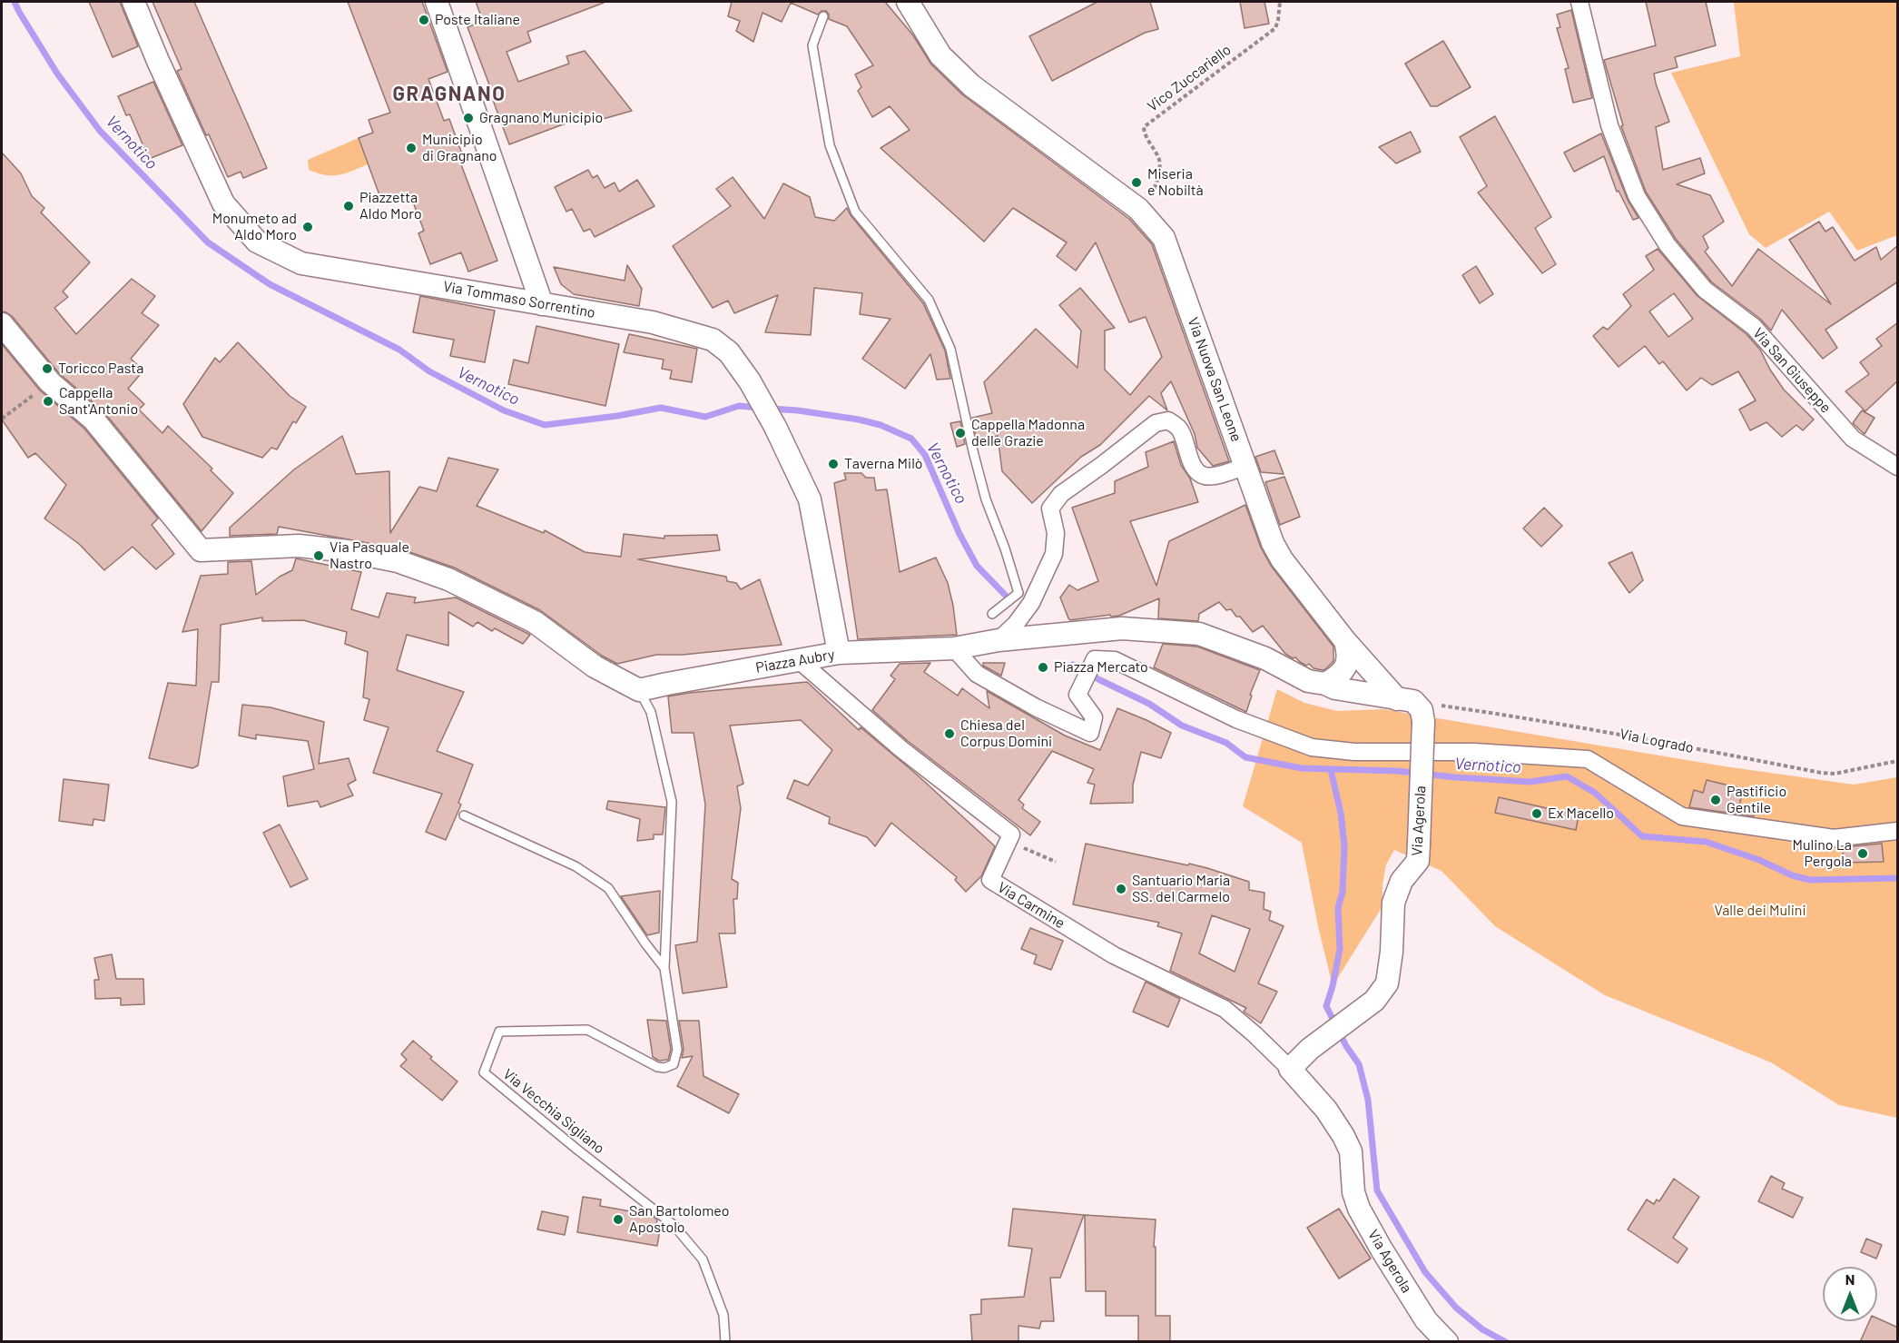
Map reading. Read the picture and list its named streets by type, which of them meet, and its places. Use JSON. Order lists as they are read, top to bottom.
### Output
{
  "streets": {
    "street": [
      "Via Tommaso Sorrentino",
      "Via San Giuseppe",
      "Via Nuova San Leone",
      "Piazza Aubry",
      "Via Agerola",
      "Via Carmine"
    ],
    "lane": ["Via Vecchia Sigliano"],
    "path": ["Vico Zuccariello", "Via Logrado"]
  },
  "crossings": [
    ["Vico Zuccariello", "Via Nuova San Leone"],
    ["Via Tommaso Sorrentino", "Piazza Aubry"],
    ["Piazza Aubry", "Via Vecchia Sigliano"],
    ["Via Logrado", "Via Agerola"],
    ["Via Agerola", "Via Carmine"]
  ],
  "districts": ["GRAGNANO"],
  "water": ["Vernotico"],
  "parks": ["Valle dei Mulini"],
  "places": [
    "Poste Italiane",
    "Gragnano Municipio",
    "Municipio di Gragnano",
    "Miseria e Nobiltà",
    "Piazzetta Aldo Moro",
    "Monumeto ad Aldo Moro",
    "Toricco Pasta",
    "Cappella Sant'Antonio",
    "Cappella Madonna delle Grazie",
    "Taverna Milò",
    "Via Pasquale Nastro",
    "Piazza Mercato",
    "Chiesa del Corpus Domini",
    "Pastificio Gentile",
    "Ex Macello",
    "Mulino La Pergola",
    "Santuario Maria SS. del Carmelo",
    "San Bartolomeo Apostolo"
  ],
  "north": "top"
}
